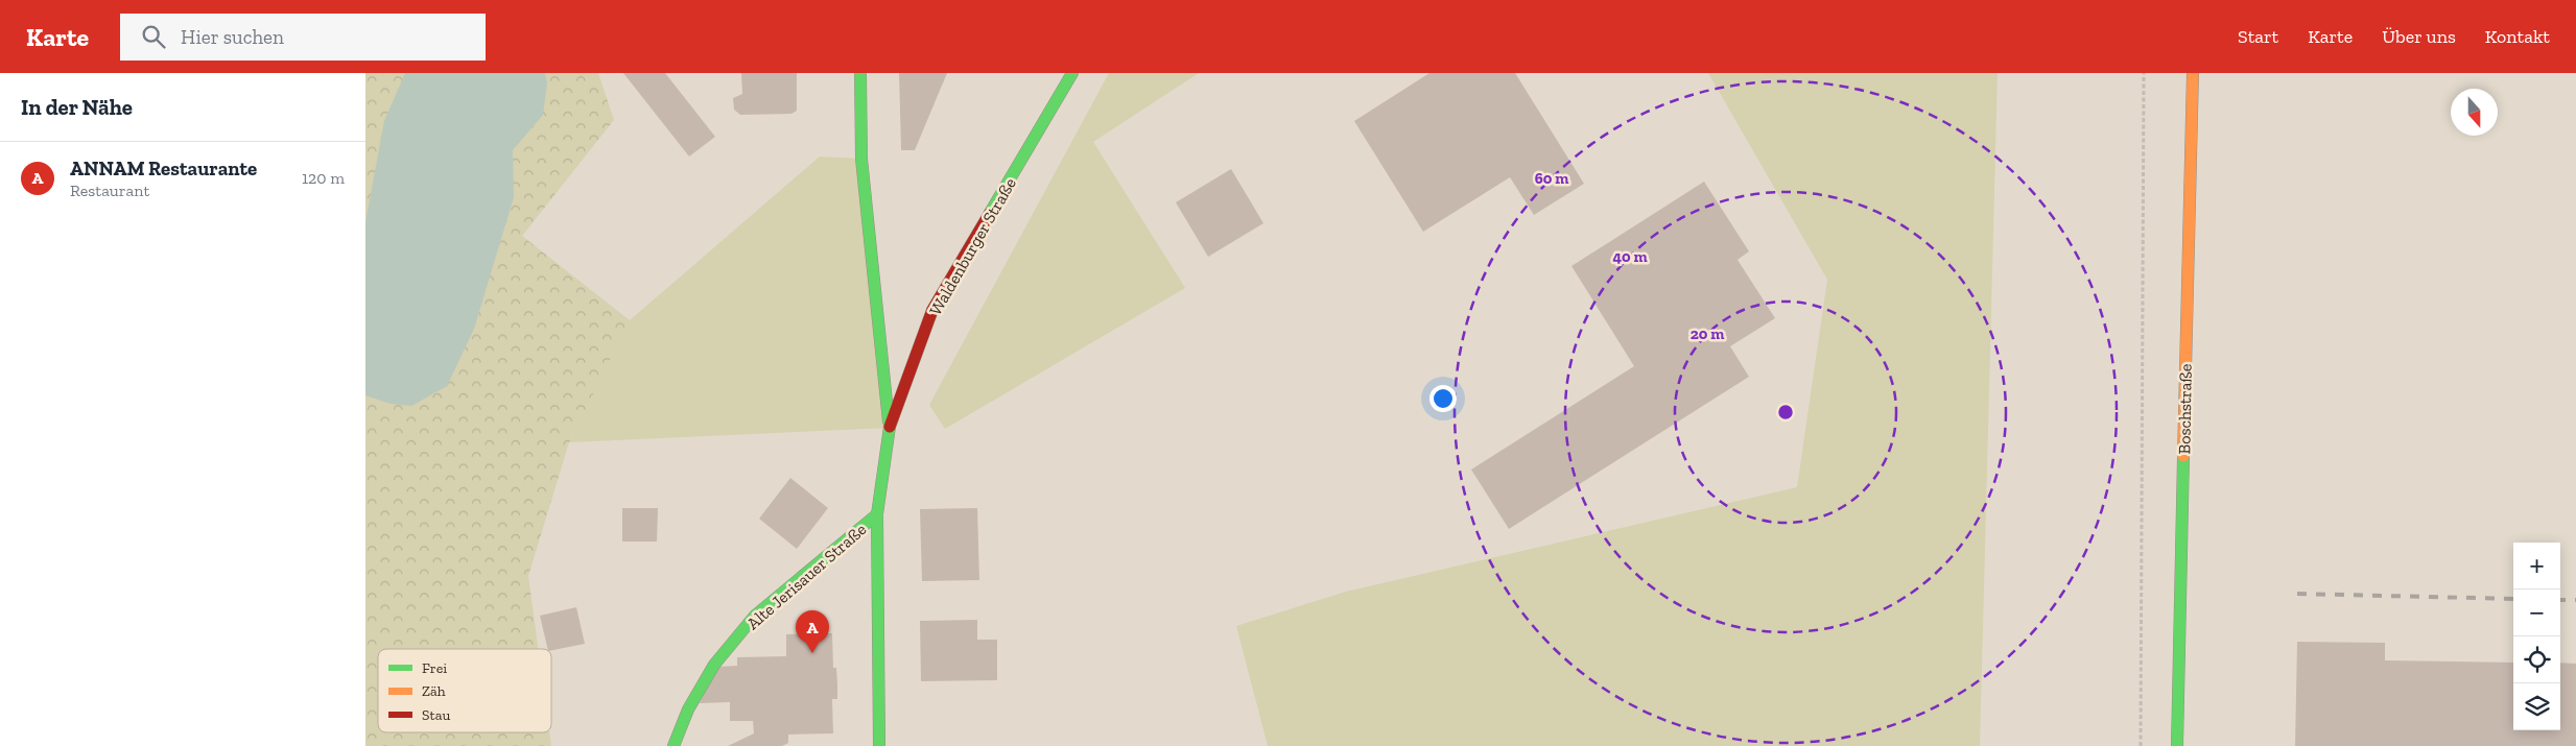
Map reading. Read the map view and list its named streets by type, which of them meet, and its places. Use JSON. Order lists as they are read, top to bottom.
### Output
{
  "streets": {
    "street": ["Waldenburger Straße", "Boschstraße", "Alte Jerisauer Straße"]
  },
  "crossings": [
    ["Waldenburger Straße", "Alte Jerisauer Straße"]
  ],
  "legend": ["Frei", "Zäh", "Stau"],
  "north": "bottom",
  "page": {
    "header": "Karte",
    "search": "Hier suchen",
    "nav": [
      "Start",
      "Karte",
      "Über uns",
      "Kontakt"
    ],
    "heading": "In der Nähe",
    "list": [
      {
        "mark": "A",
        "name": "ANNAM Restaurante",
        "note": "Restaurant",
        "value": "120 m"
      }
    ],
    "map_buttons": ["+", "−"],
    "pins": "A"
  },
  "rings": ["60 m", "40 m", "20 m"]
}
